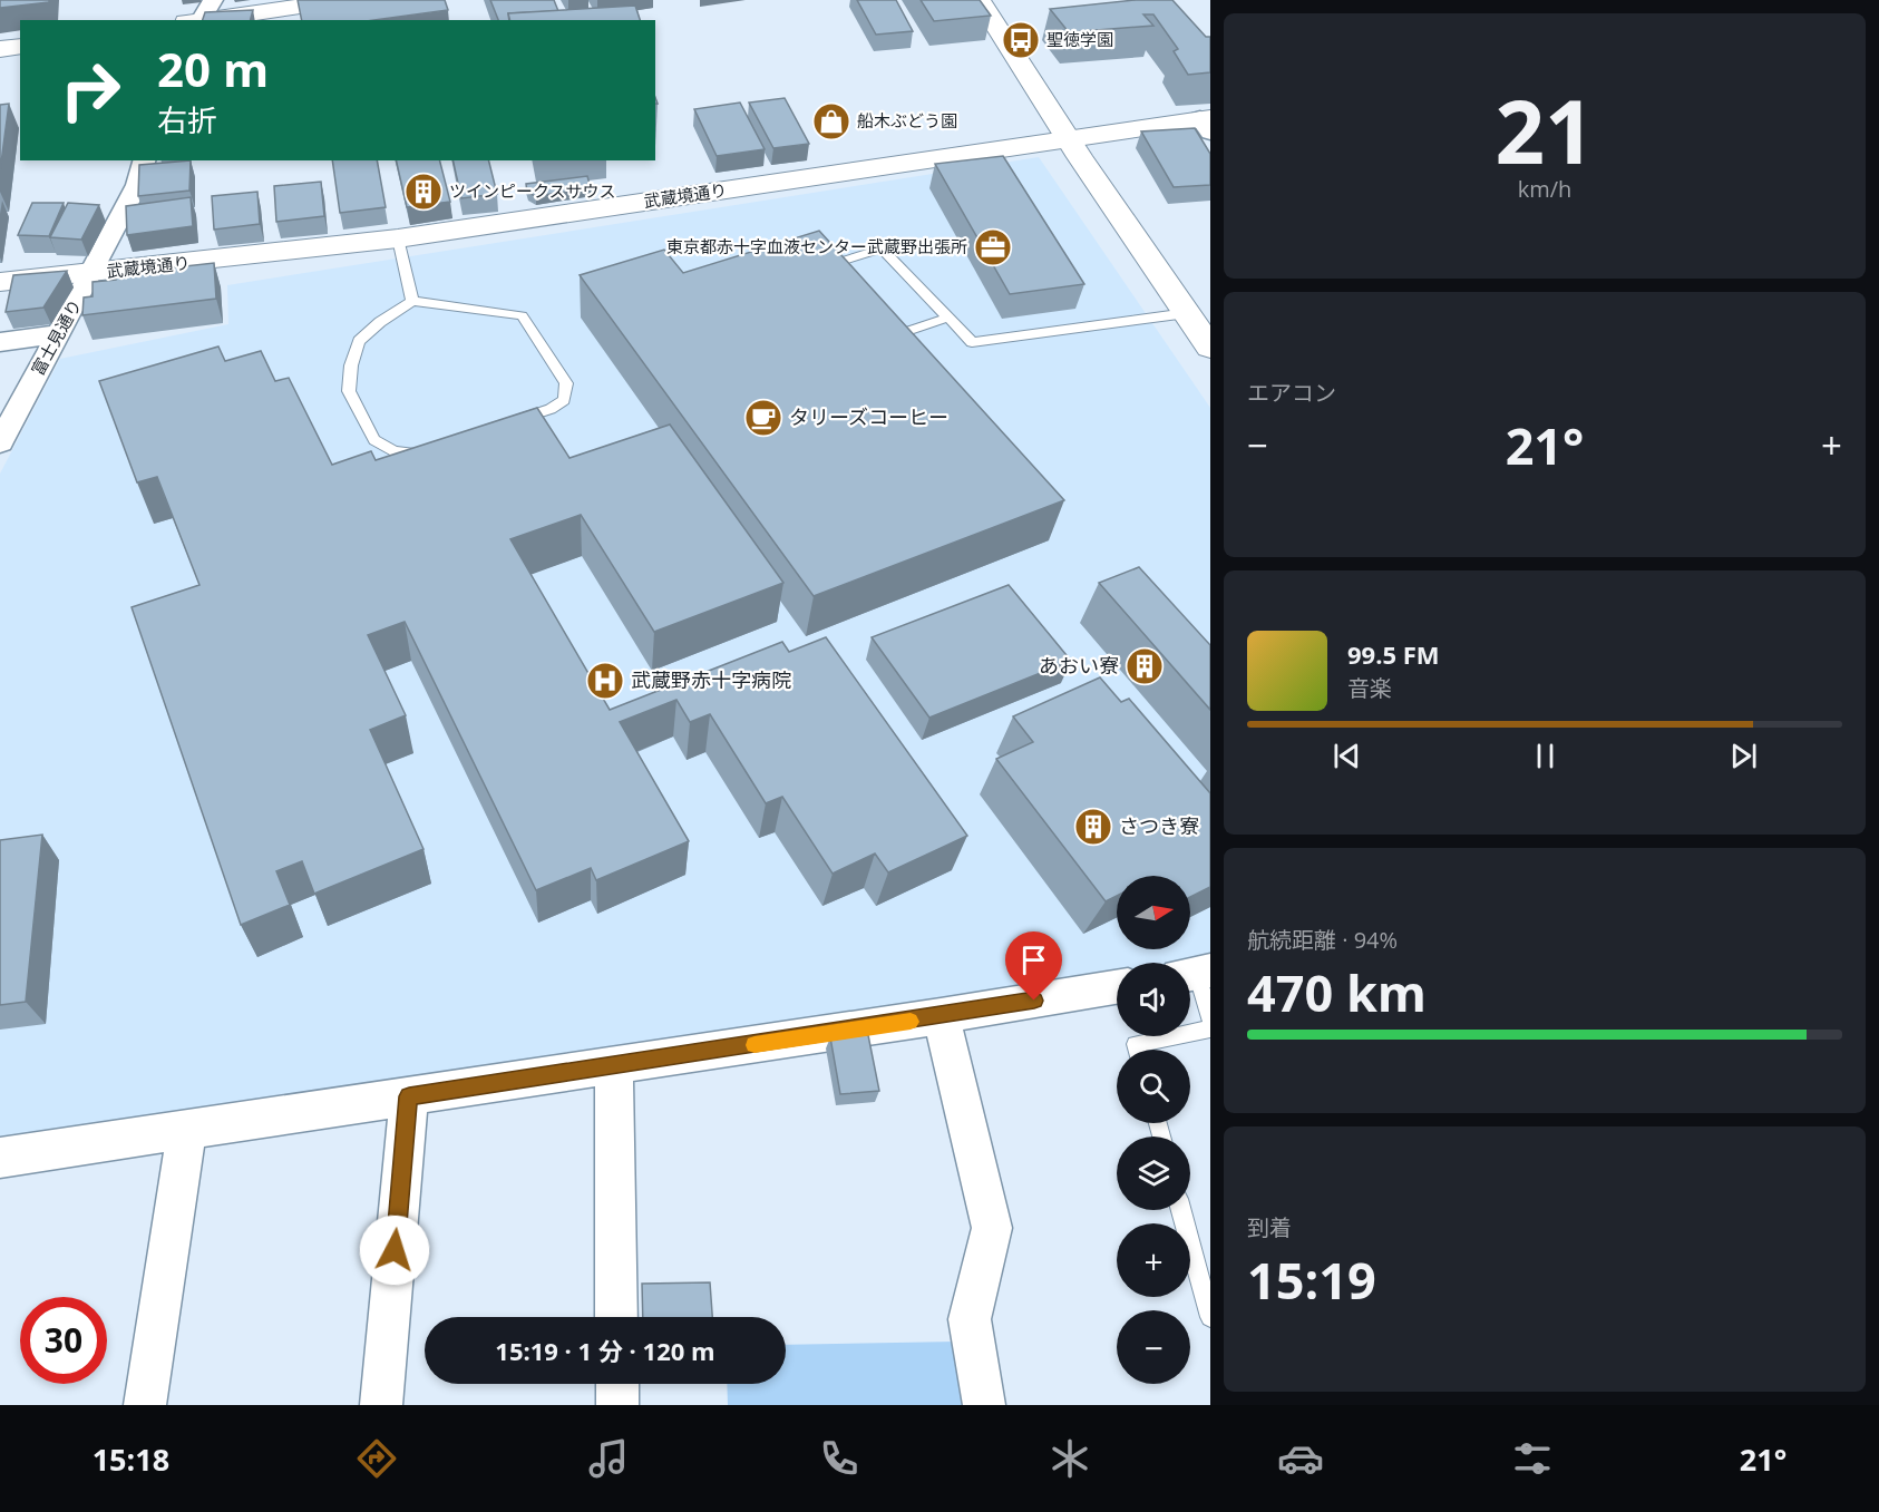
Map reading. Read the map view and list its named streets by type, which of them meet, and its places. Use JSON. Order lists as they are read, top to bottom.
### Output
{
  "streets": {
    "main road": ["武蔵境通り"],
    "street": ["富士見通り"]
  },
  "crossings": [
    ["武蔵境通り", "富士見通り"]
  ],
  "places": {
    "bus stop": ["聖徳学園"],
    "shop": ["船木ぶどう園"],
    "building": ["ツインピークスサウス", "あおい寮", "さつき寮"],
    "office": ["東京都赤十字血液センター武蔵野出張所"],
    "cafe": ["タリーズコーヒー"],
    "hospital": ["武蔵野赤十字病院"]
  },
  "north": "right",
  "page": {
    "tile": [
      ["21", "km/h"],
      "エアコン",
      ["航続距離 · 94%", "470 km"],
      ["到着", "15:19"]
    ],
    "turn": ["20 m", "右折"],
    "heat": ["−", "21°", "+"],
    "song": ["99.5 FM", "音楽"],
    "map_buttons": ["+", "−"],
    "limit": "30",
    "trip": "15:19 · 1 分 · 120 m",
    "tabs": ["15:18", "21°"]
  }
}
